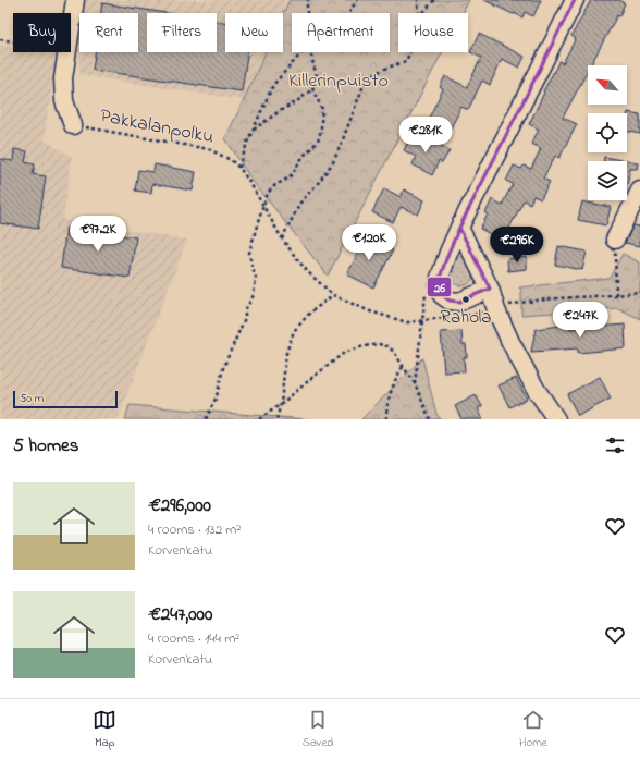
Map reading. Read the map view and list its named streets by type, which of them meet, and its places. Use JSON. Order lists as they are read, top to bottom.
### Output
{
  "streets": {
    "path": ["Pakkalanpolku"]
  },
  "parks": ["Killerinpuisto"],
  "places": ["Rahola"],
  "lines": ["transit line 26"],
  "scale_bar": "50 m",
  "north": "top left",
  "page": {
    "chip": [
      "Buy",
      "Rent",
      "Filters",
      "New",
      "Apartment",
      "House"
    ],
    "price": [
      "€281K",
      "€97.2K",
      "€120K",
      "€296K",
      "€247K"
    ],
    "scale": "50 m",
    "heading": "5 homes",
    "list": [
      {
        "name": "€296,000",
        "note": "4 rooms · 132 m² · Korvenkatu"
      },
      {
        "name": "€247,000",
        "note": "4 rooms · 144 m² · Korvenkatu"
      }
    ],
    "tabs": ["Map", "Saved", "Home"]
  }
}
